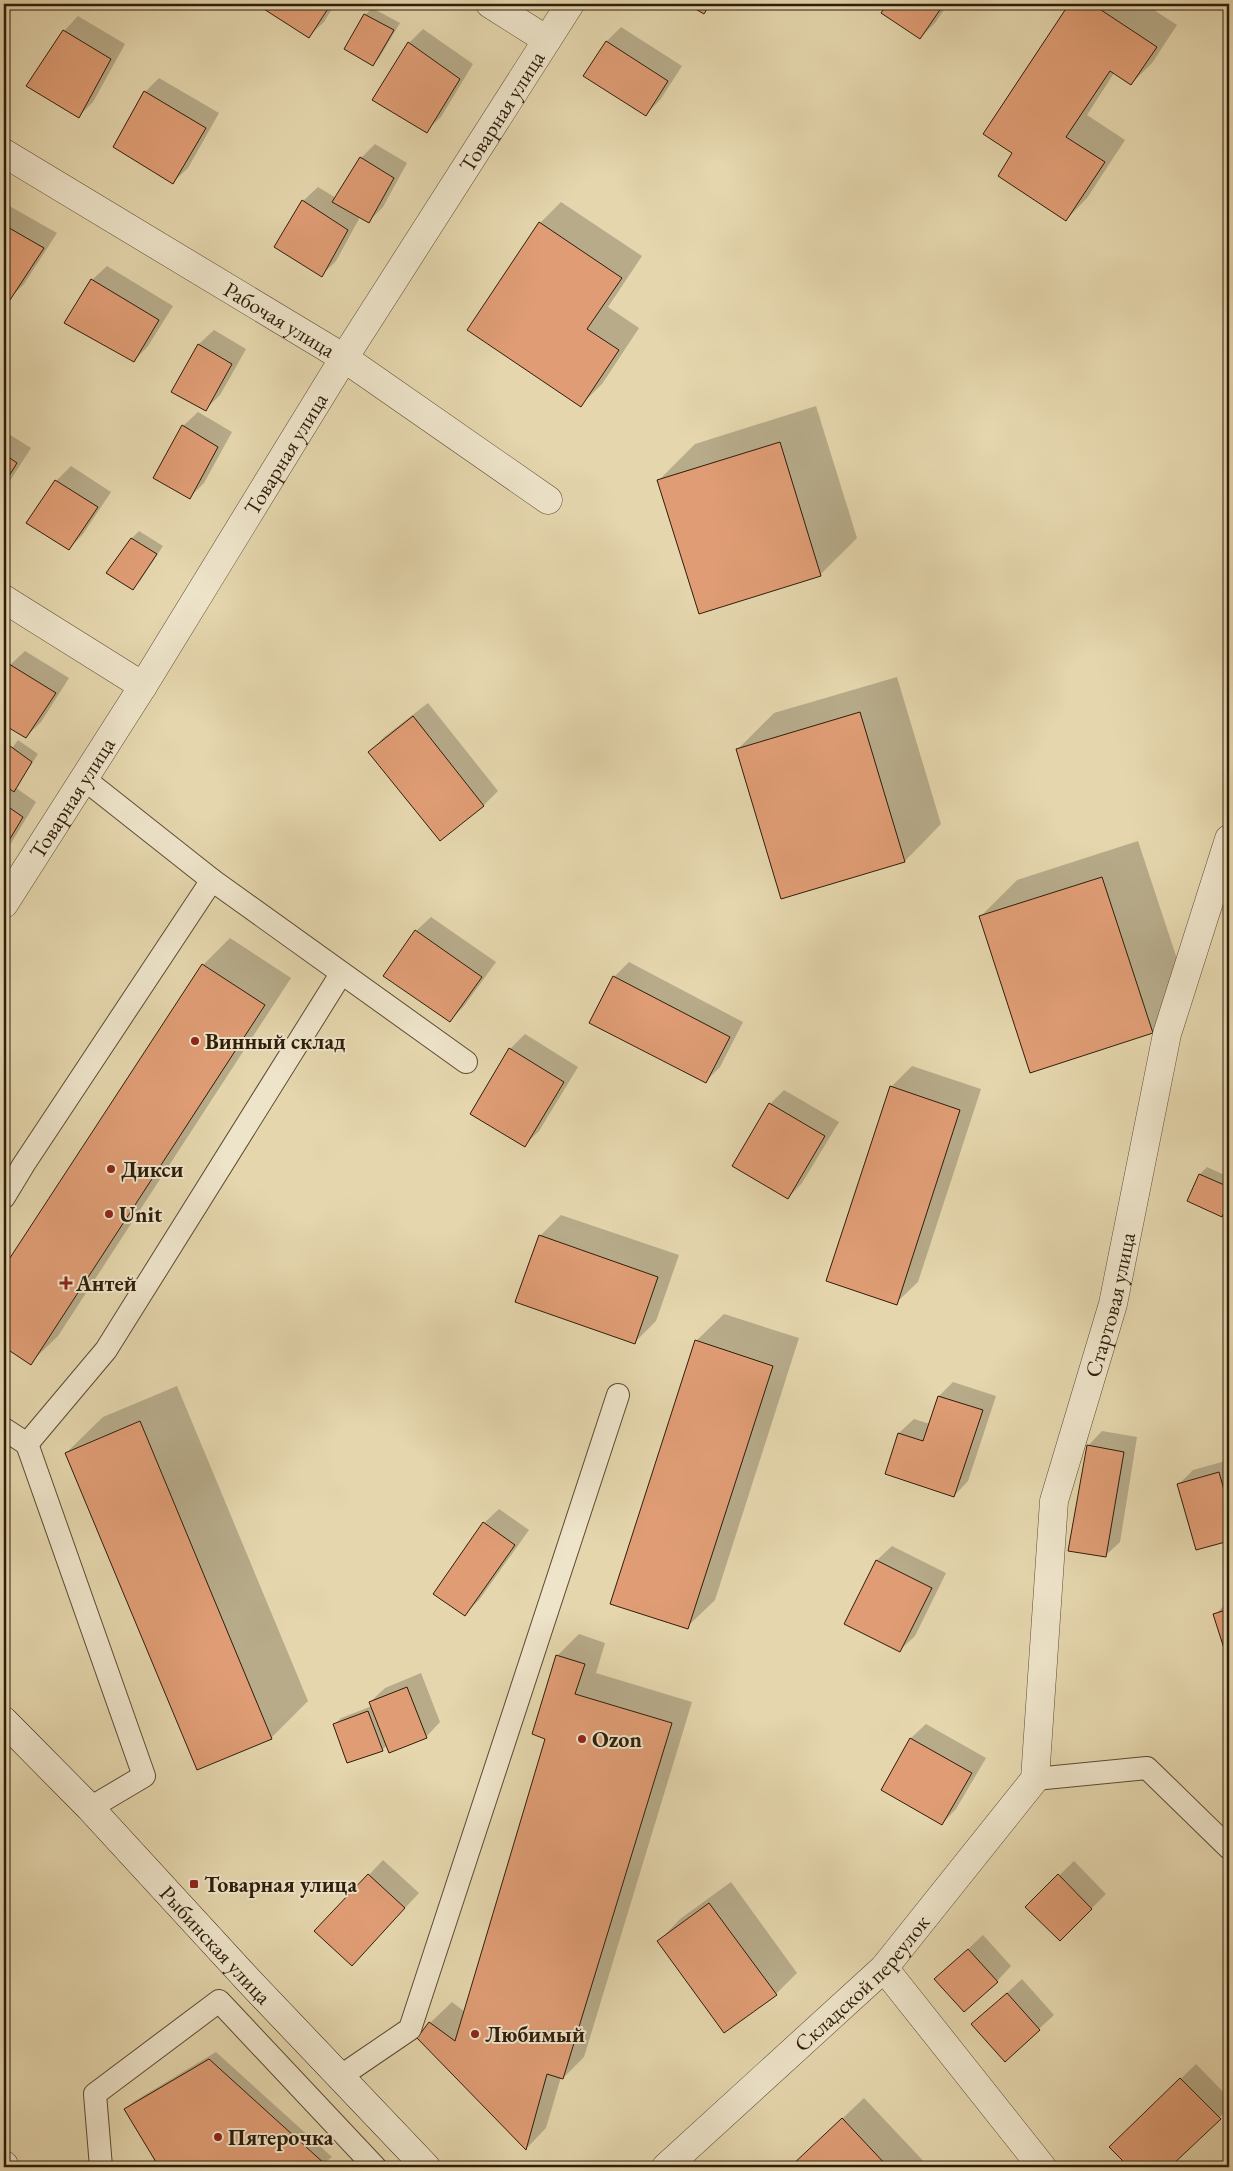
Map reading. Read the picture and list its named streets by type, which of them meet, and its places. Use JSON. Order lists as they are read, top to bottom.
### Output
{
  "streets": {
    "street": [
      "Товарная улица",
      "Рабочая улица",
      "Стартовая улица",
      "Рыбинская улица",
      "Складской переулок"
    ]
  },
  "crossings": [
    ["Товарная улица", "Рабочая улица"],
    ["Стартовая улица", "Складской переулок"]
  ],
  "places": {
    "other": [
      "Винный склад",
      "Дикси",
      "Unit",
      "Ozon",
      "Любимый",
      "Пятерочка"
    ],
    "health": ["Антей"],
    "transit": ["Товарная улица"]
  }
}
